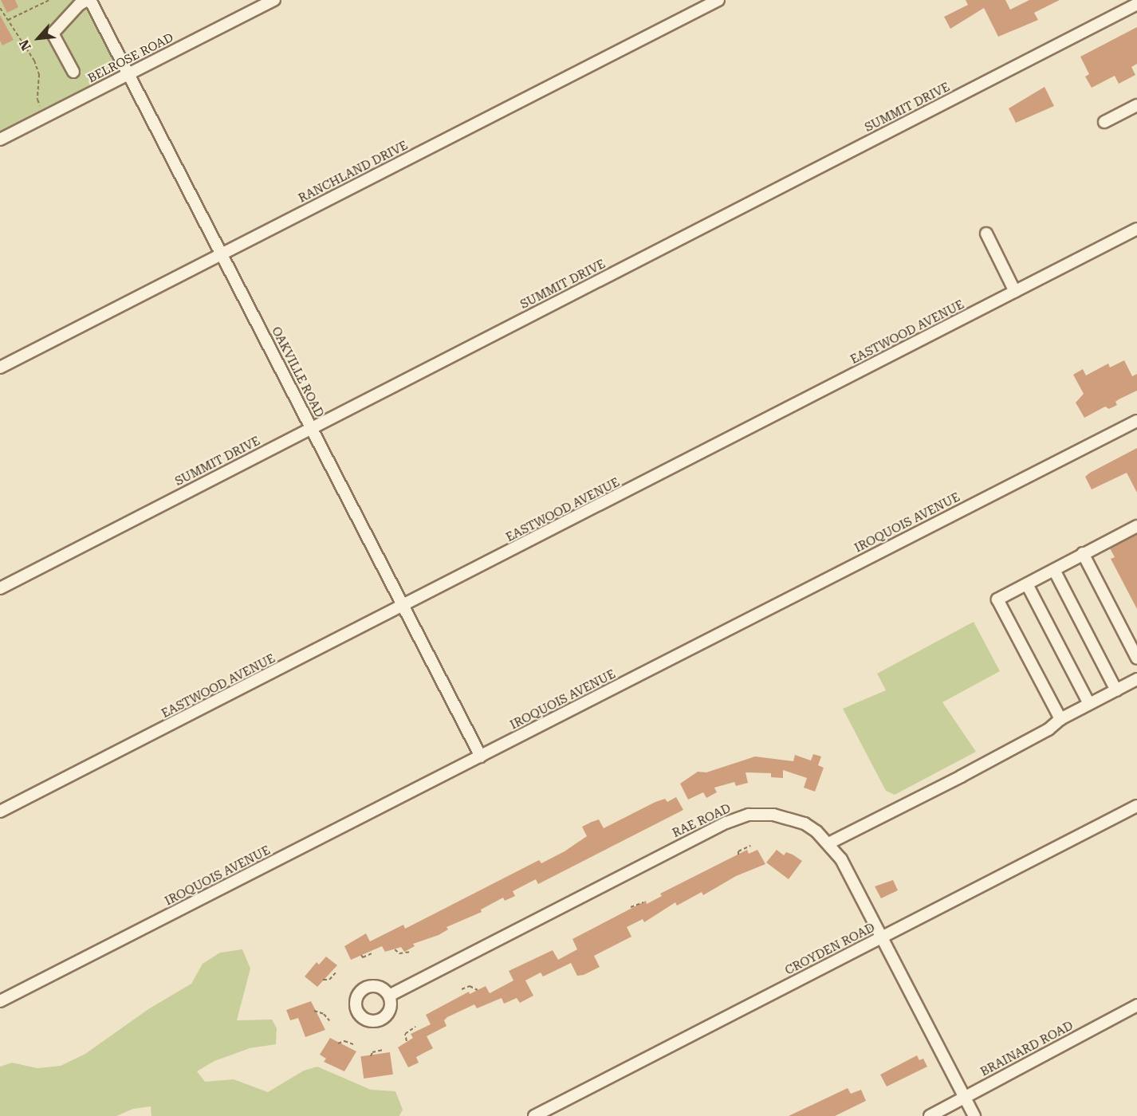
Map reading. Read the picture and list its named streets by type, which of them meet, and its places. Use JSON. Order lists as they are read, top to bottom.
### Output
{
  "streets": {
    "street": [
      "BELROSE ROAD",
      "SUMMIT DRIVE",
      "RANCHLAND DRIVE",
      "EASTWOOD AVENUE",
      "OAKVILLE ROAD",
      "IROQUOIS AVENUE",
      "RAE ROAD",
      "CROYDEN ROAD",
      "BRAINARD ROAD"
    ]
  },
  "crossings": [
    ["BELROSE ROAD", "OAKVILLE ROAD"],
    ["SUMMIT DRIVE", "OAKVILLE ROAD"],
    ["RANCHLAND DRIVE", "OAKVILLE ROAD"],
    ["EASTWOOD AVENUE", "OAKVILLE ROAD"],
    ["OAKVILLE ROAD", "IROQUOIS AVENUE"],
    ["RAE ROAD", "CROYDEN ROAD"],
    ["RAE ROAD", "BRAINARD ROAD"]
  ],
  "north": "bottom left"
}
